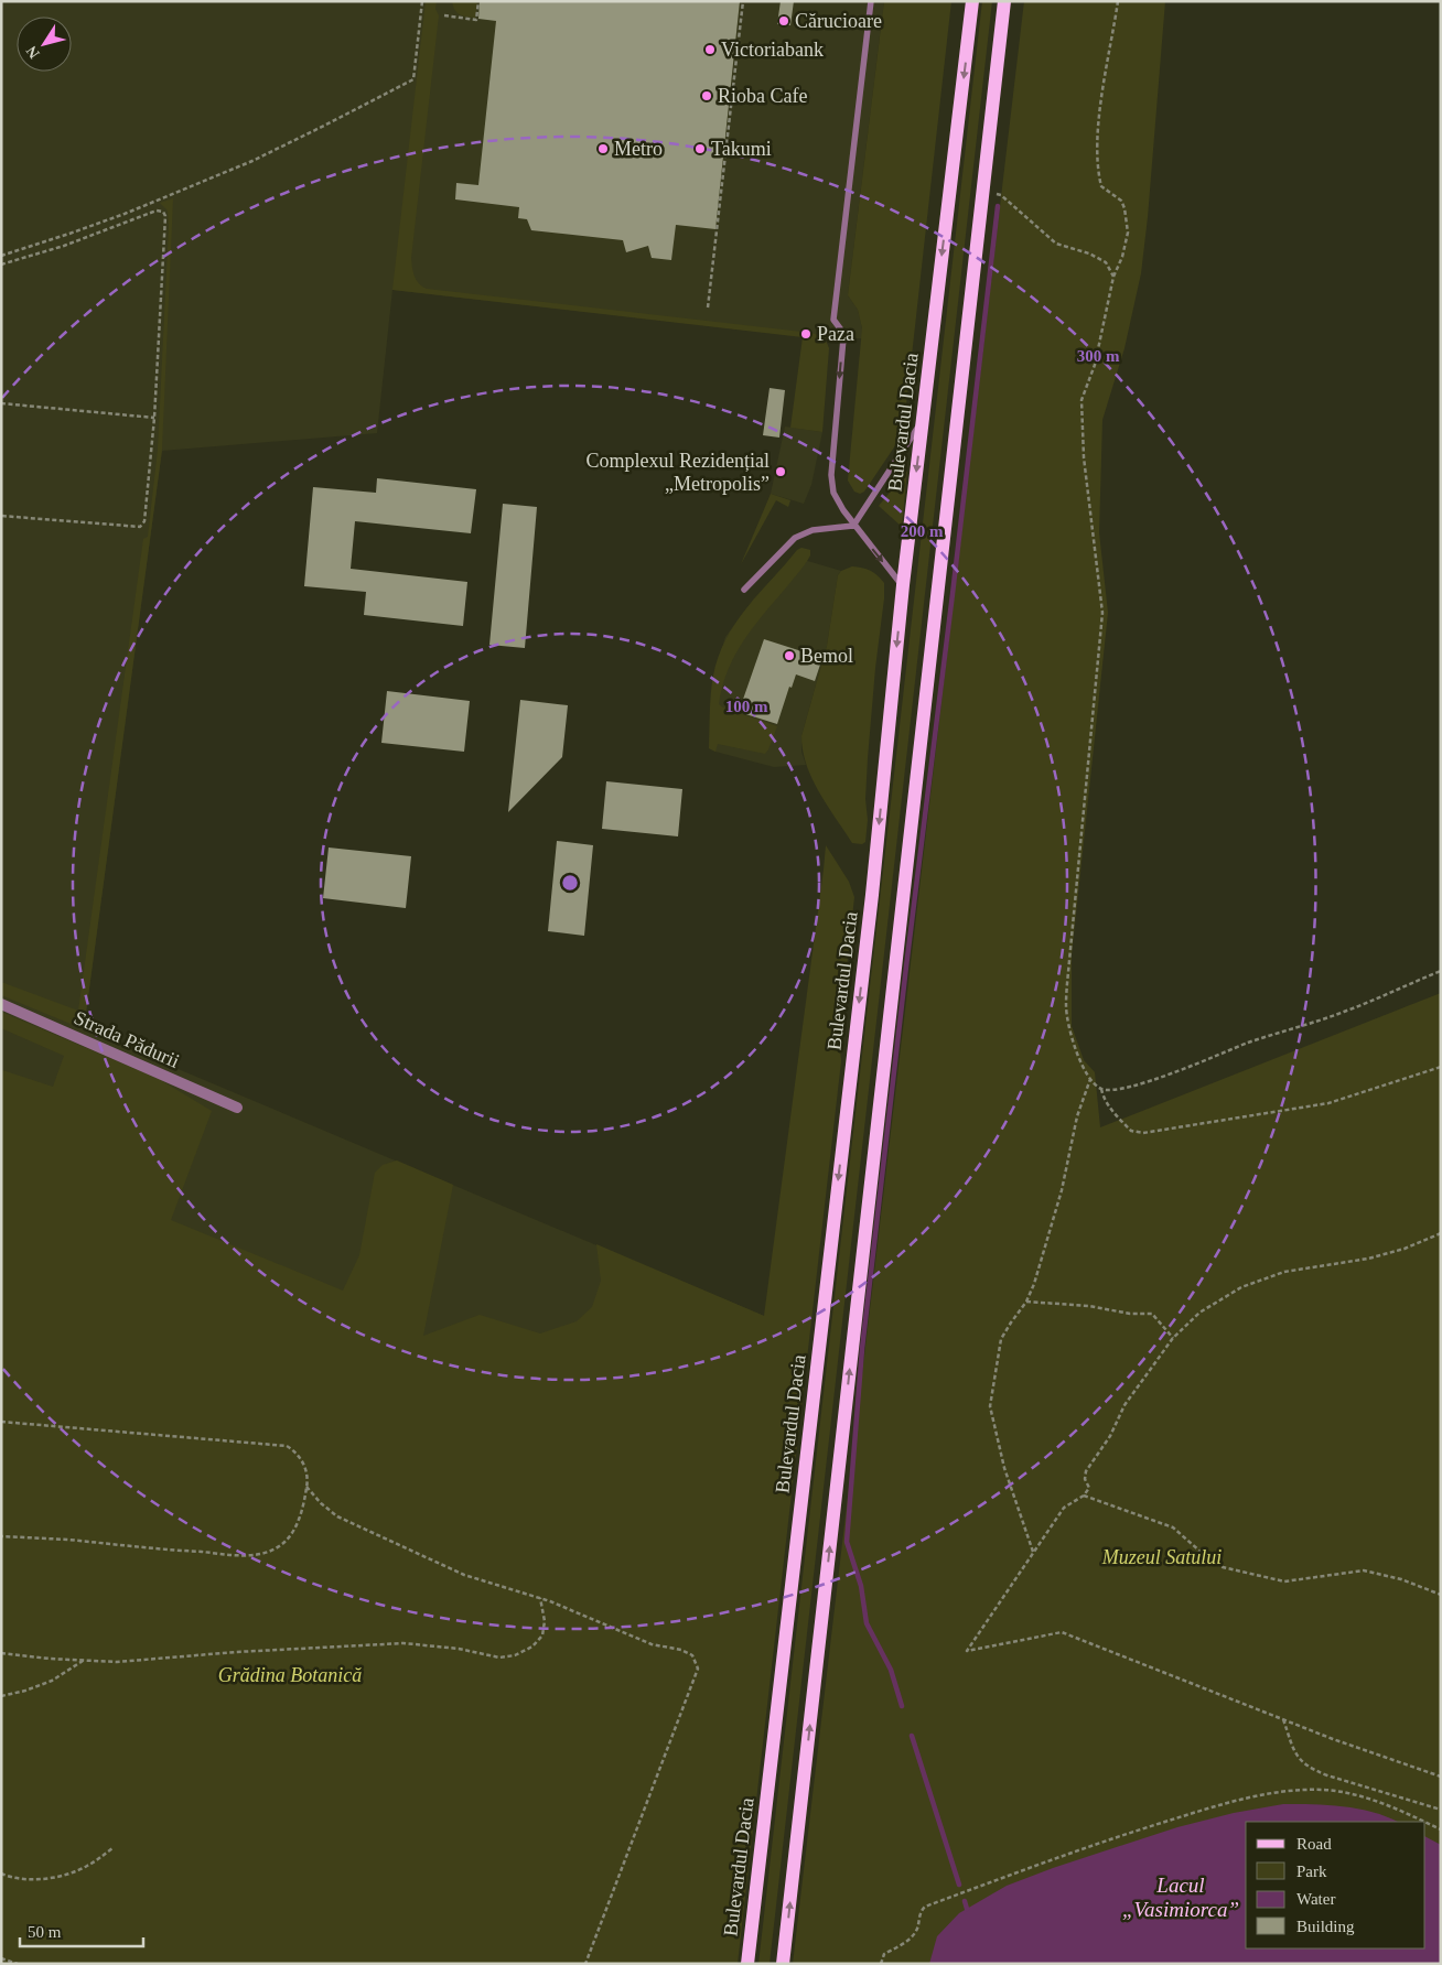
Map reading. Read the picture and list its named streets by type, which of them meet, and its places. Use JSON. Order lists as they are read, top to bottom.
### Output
{
  "streets": {
    "main road": ["Bulevardul Dacia"],
    "street": ["Strada Pădurii"]
  },
  "water": ["Lacul „Vasimiorca”"],
  "parks": ["Muzeul Satului", "Grădina Botanică"],
  "places": [
    "Cărucioare",
    "Victoriabank",
    "Rioba Cafe",
    "Metro",
    "Takumi",
    "Paza",
    "Complexul Rezidențial „Metropolis”",
    "Bemol"
  ],
  "legend": [
    "Road",
    "Park",
    "Water",
    "Building"
  ],
  "scale_bar": "50 m",
  "north": "bottom left",
  "rings": ["300 m", "200 m", "100 m"]
}
